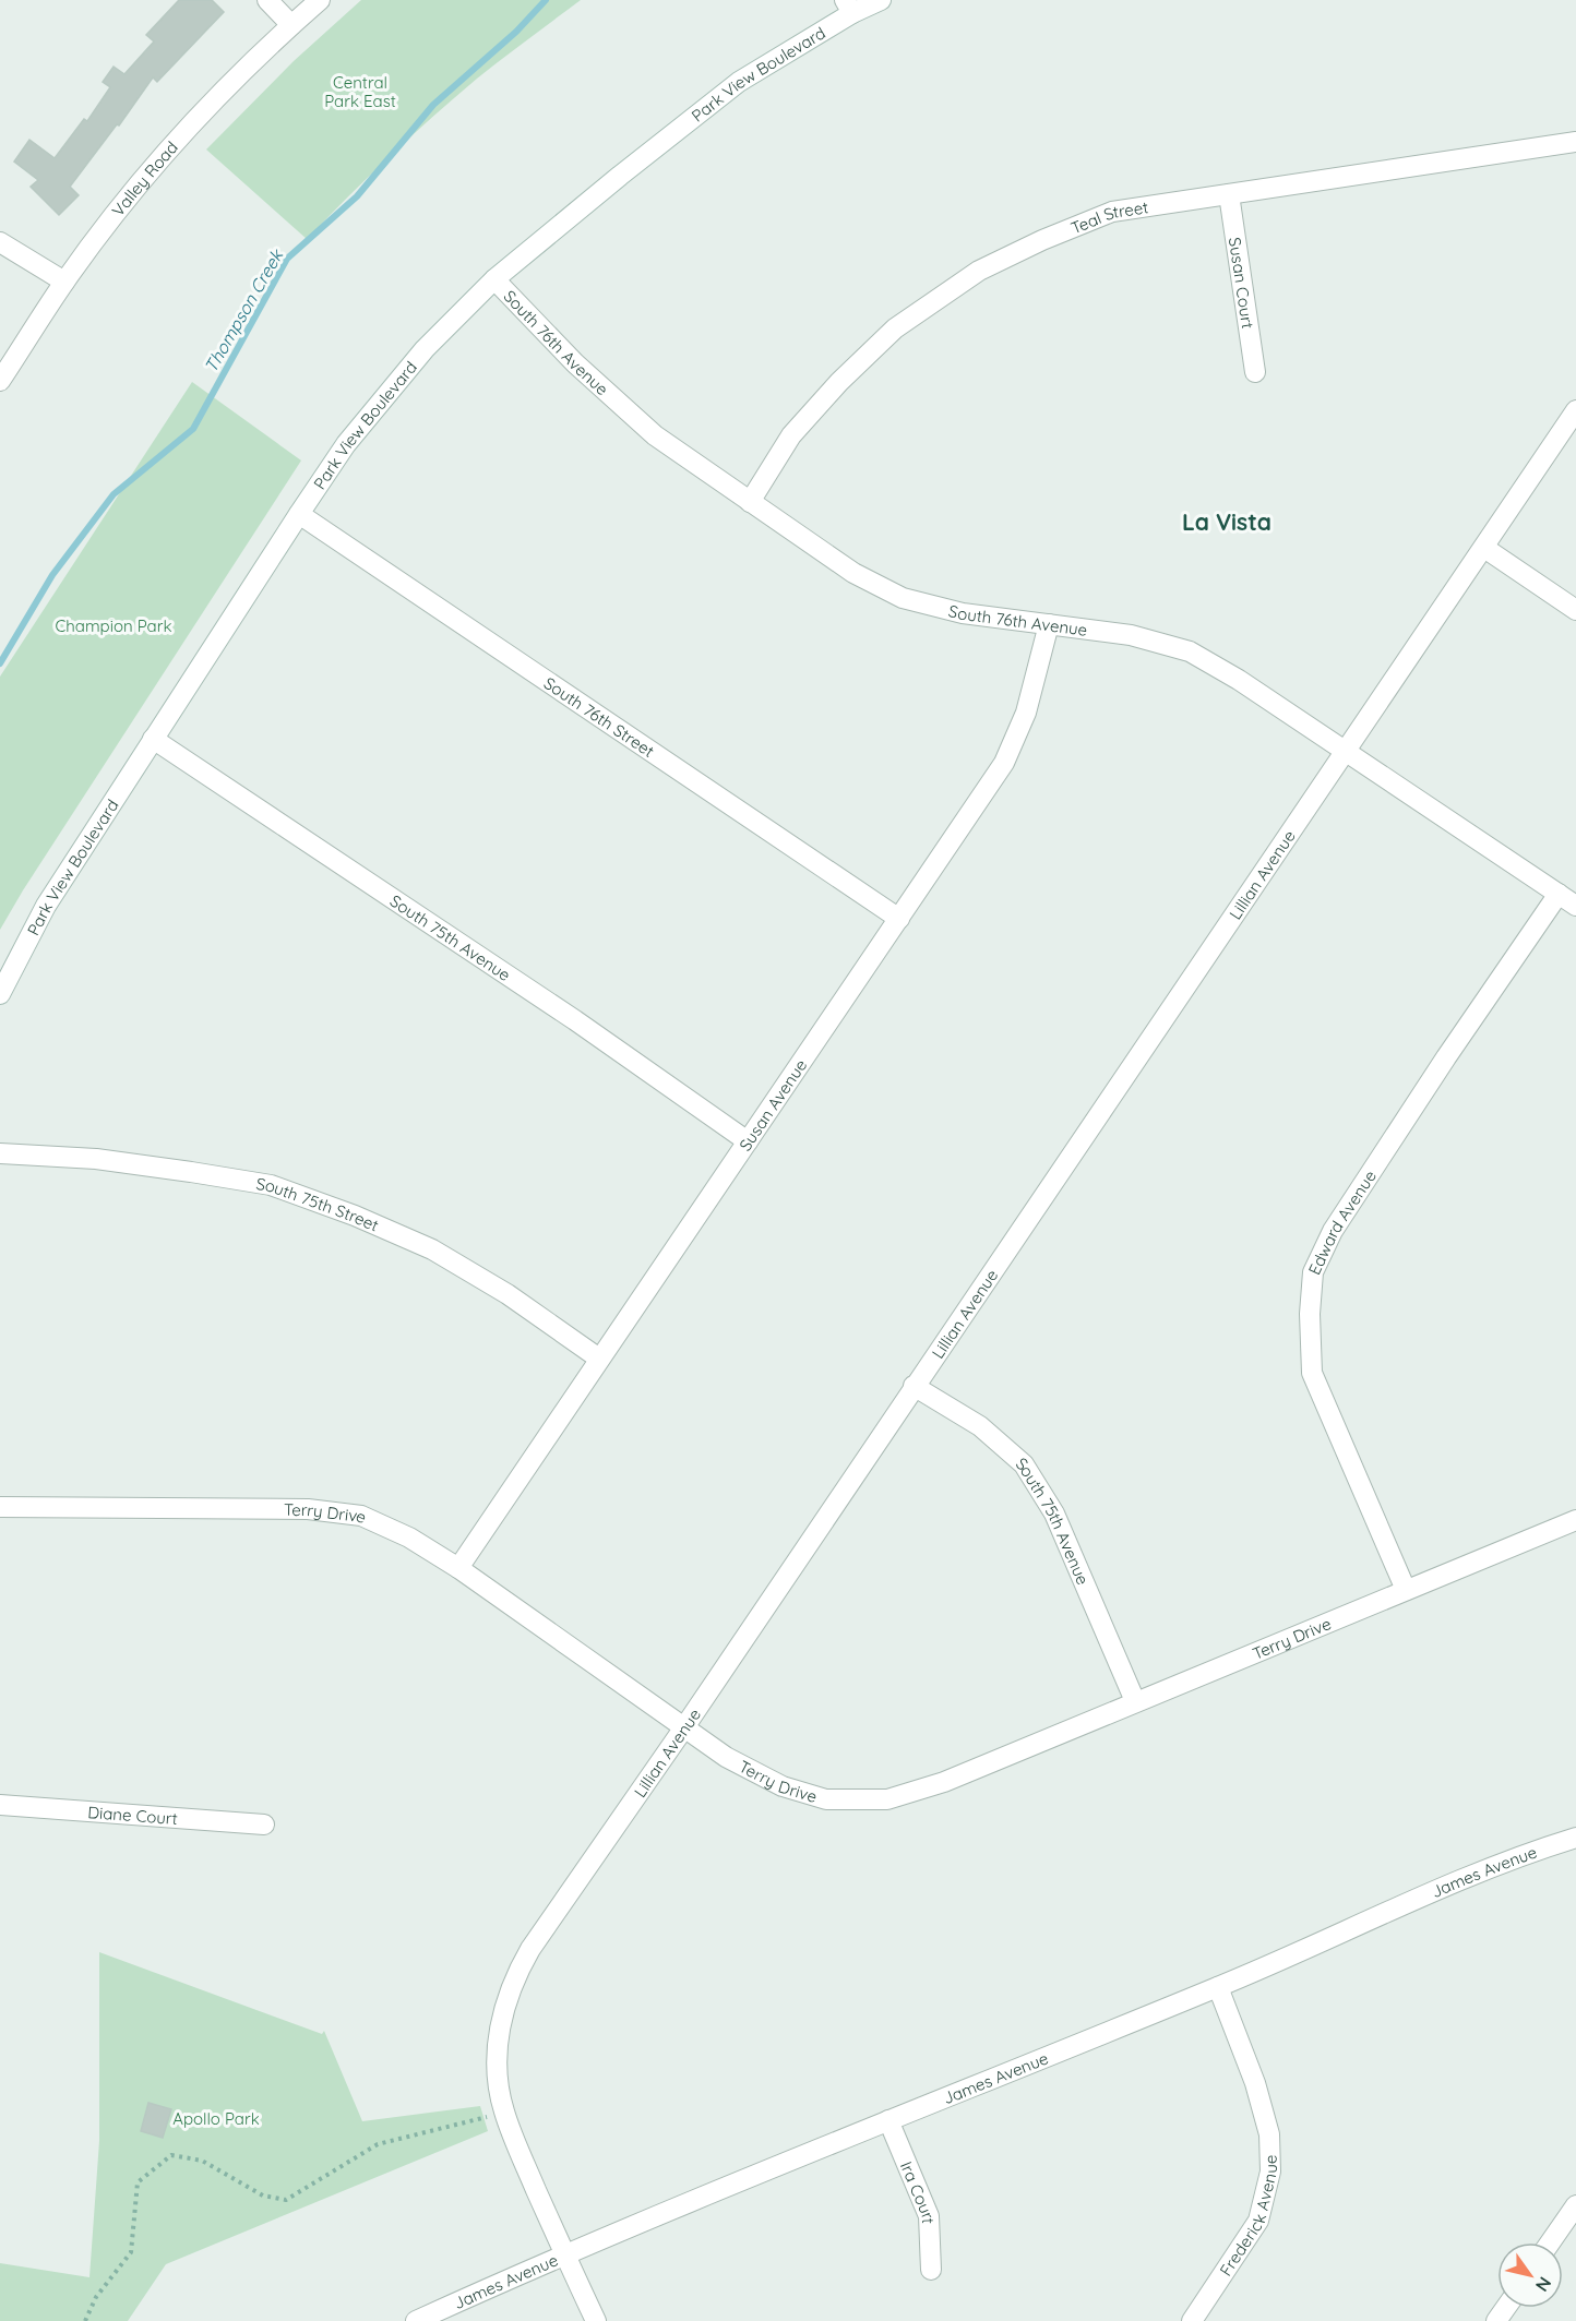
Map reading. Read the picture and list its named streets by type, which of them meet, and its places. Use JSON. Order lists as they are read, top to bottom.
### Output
{
  "streets": {
    "street": [
      "Park View Boulevard",
      "Valley Road",
      "Teal Street",
      "Susan Court",
      "South 76th Avenue",
      "South 76th Street",
      "Lillian Avenue",
      "South 75th Avenue",
      "Susan Avenue",
      "South 75th Street",
      "Edward Avenue",
      "Terry Drive",
      "Diane Court",
      "James Avenue",
      "Ira Court",
      "Frederick Avenue"
    ]
  },
  "crossings": [
    ["Park View Boulevard", "South 76th Avenue"],
    ["Park View Boulevard", "South 76th Street"],
    ["Park View Boulevard", "South 75th Avenue"],
    ["Teal Street", "Susan Court"],
    ["Teal Street", "South 76th Avenue"],
    ["South 76th Avenue", "Lillian Avenue"],
    ["South 76th Avenue", "Susan Avenue"],
    ["South 76th Avenue", "Edward Avenue"],
    ["South 76th Street", "Susan Avenue"],
    ["Lillian Avenue", "South 75th Avenue"],
    ["Lillian Avenue", "Terry Drive"],
    ["Lillian Avenue", "James Avenue"],
    ["South 75th Avenue", "Susan Avenue"],
    ["South 75th Avenue", "Terry Drive"],
    ["Susan Avenue", "South 75th Street"],
    ["Susan Avenue", "Terry Drive"],
    ["Edward Avenue", "Terry Drive"],
    ["James Avenue", "Ira Court"],
    ["James Avenue", "Frederick Avenue"]
  ],
  "districts": ["La Vista"],
  "water": ["Thompson Creek"],
  "parks": ["Central Park East", "Champion Park", "Apollo Park"],
  "north": "bottom right"
}
